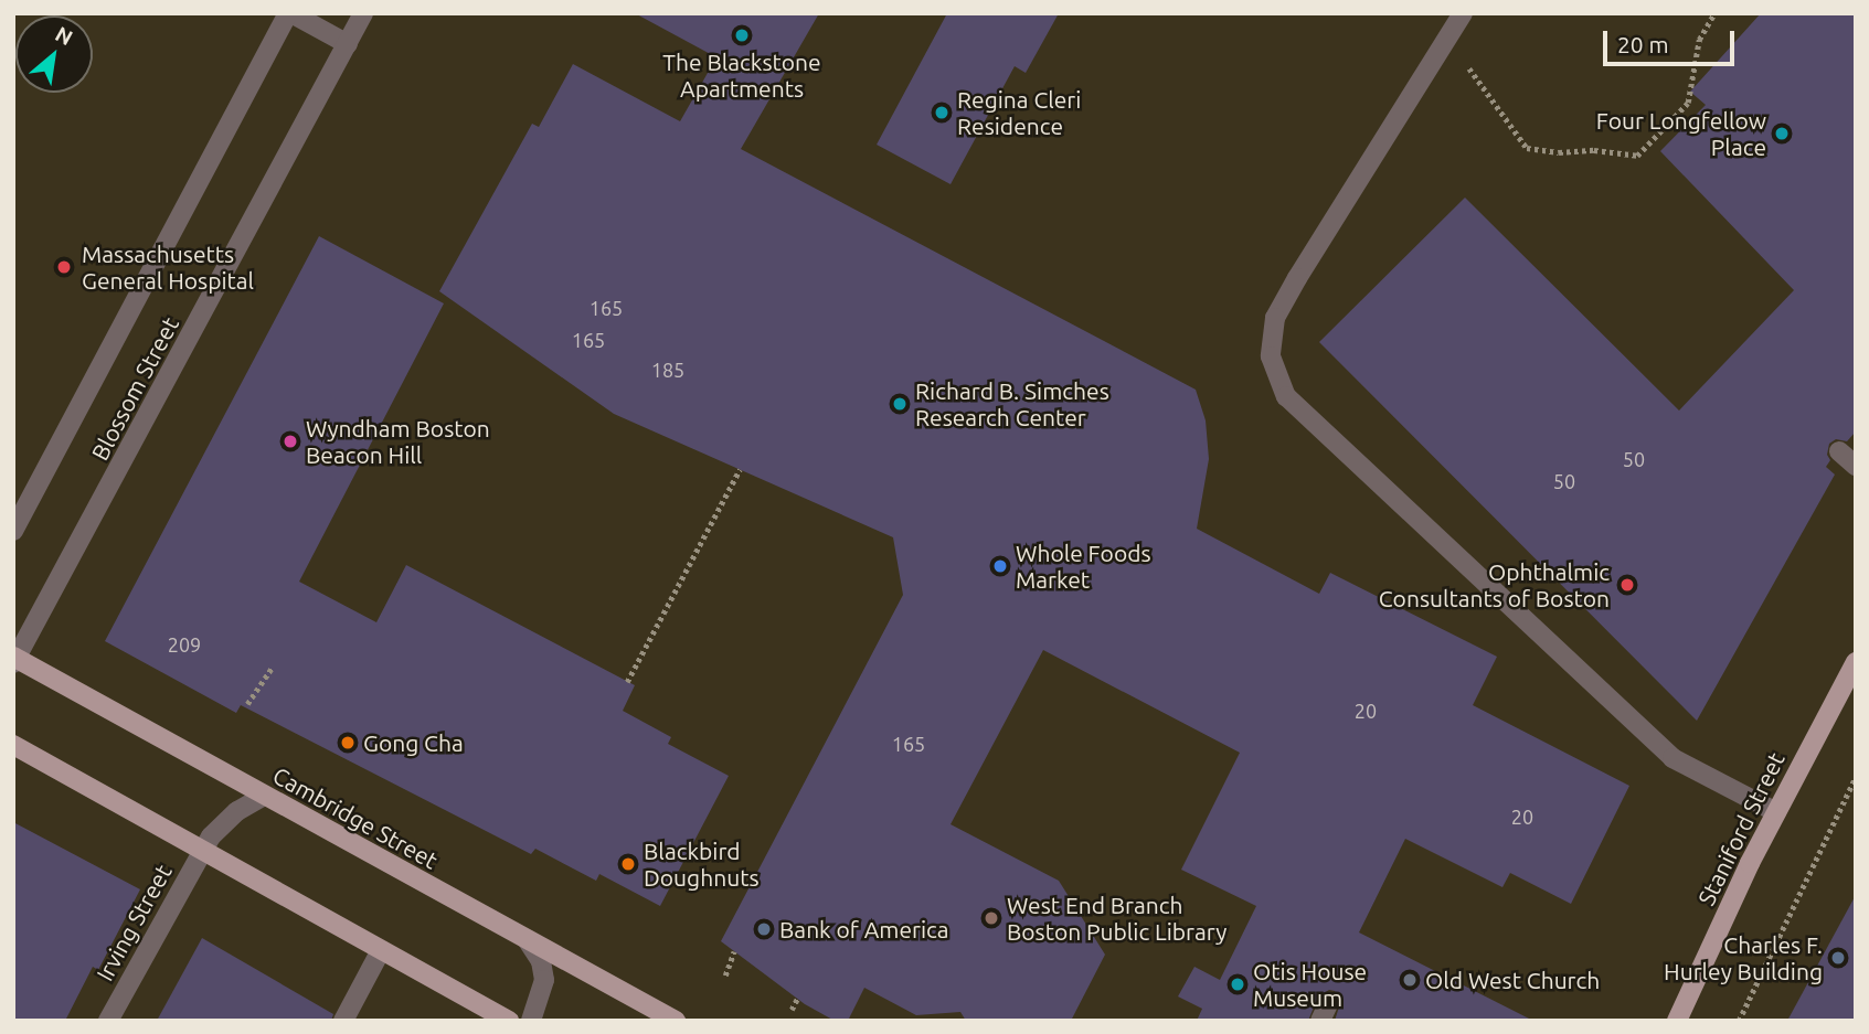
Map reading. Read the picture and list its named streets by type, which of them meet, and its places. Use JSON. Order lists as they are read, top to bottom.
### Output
{
  "streets": {
    "main road": ["Cambridge Street", "Staniford Street"],
    "street": ["Blossom Street", "Irving Street"]
  },
  "crossings": [
    ["Blossom Street", "Cambridge Street"],
    ["Cambridge Street", "Irving Street"]
  ],
  "places": [
    "The Blackstone Apartments",
    "Regina Cleri Residence",
    "Four Longfellow Place",
    "Massachusetts General Hospital",
    "Richard B. Simches Research Center",
    "Wyndham Boston Beacon Hill",
    "Whole Foods Market",
    "Ophthalmic Consultants of Boston",
    "Gong Cha",
    "Blackbird Doughnuts",
    "West End Branch Boston Public Library",
    "Bank of America",
    "Charles F. Hurley Building",
    "Old West Church",
    "Otis House Museum"
  ],
  "house_numbers": [
    "165",
    "165",
    "185",
    "50",
    "50",
    "209",
    "20",
    "165",
    "20"
  ],
  "scale_bar": "20 m",
  "north": "top right"
}
